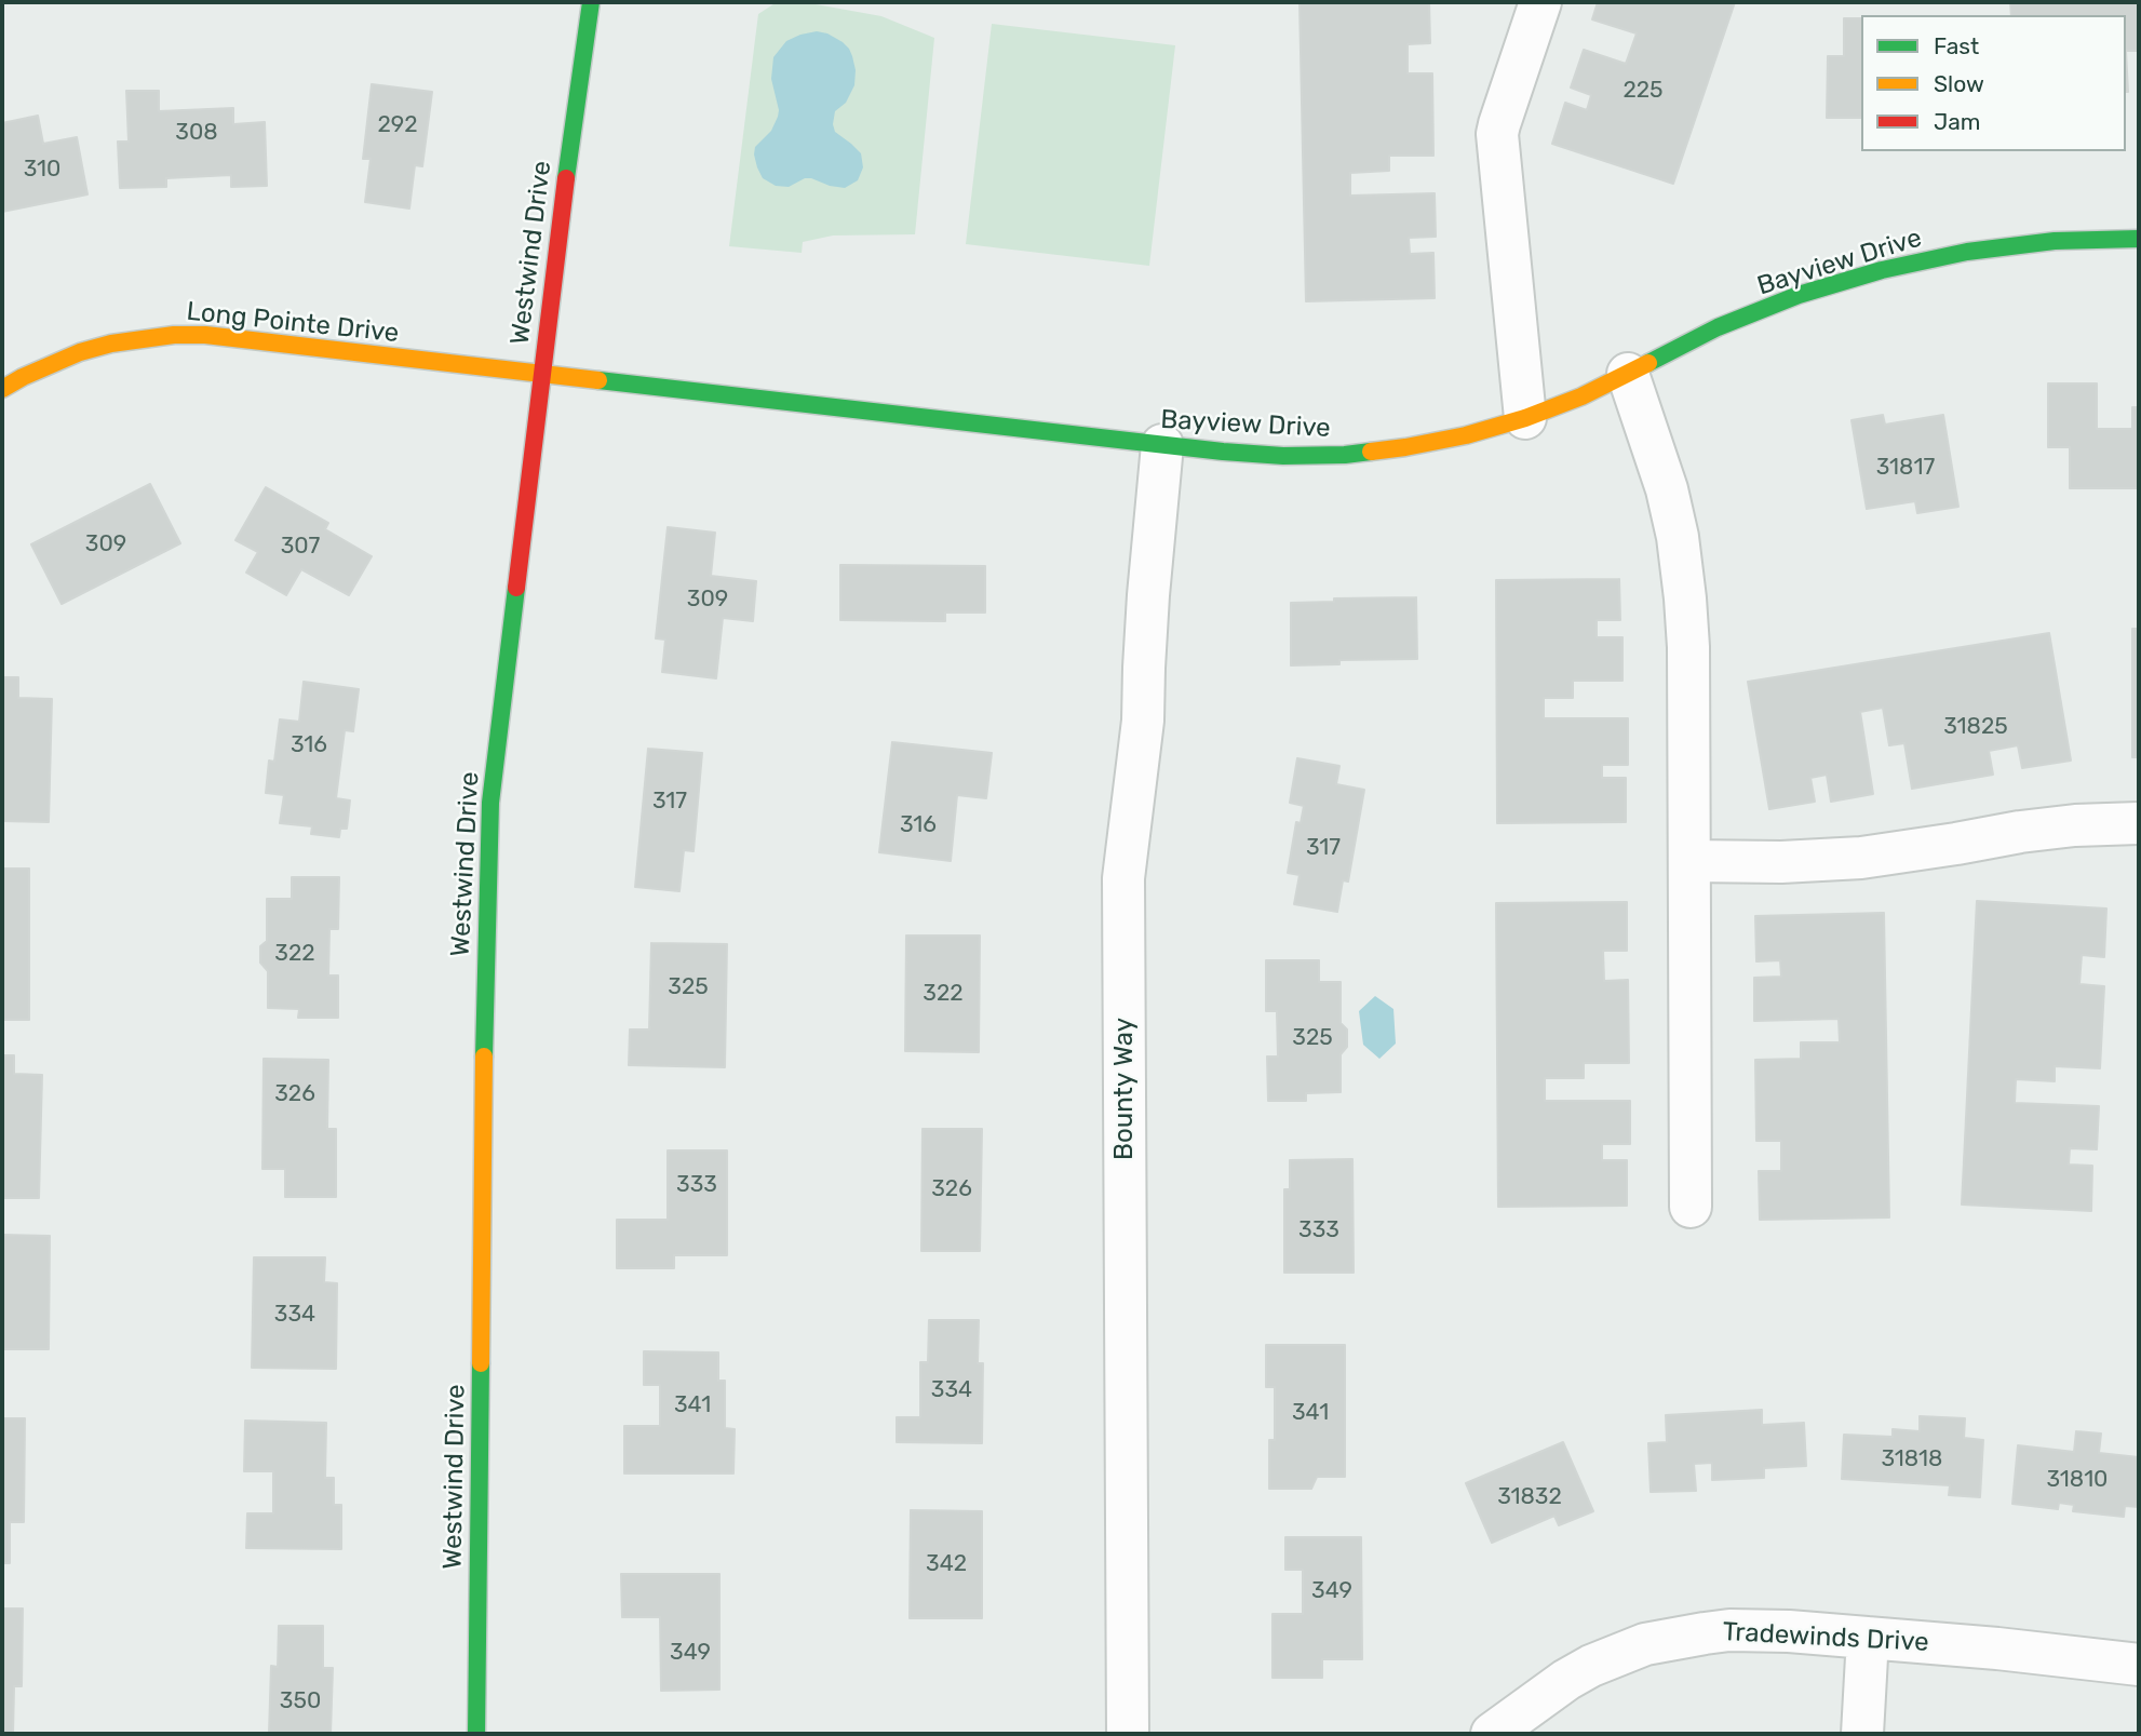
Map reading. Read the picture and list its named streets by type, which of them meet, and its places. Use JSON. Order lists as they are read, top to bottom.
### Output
{
  "streets": {
    "street": [
      "Westwind Drive",
      "Bayview Drive",
      "Long Pointe Drive",
      "Bounty Way",
      "Tradewinds Drive"
    ]
  },
  "crossings": [
    ["Westwind Drive", "Bayview Drive"],
    ["Westwind Drive", "Long Pointe Drive"],
    ["Bayview Drive", "Long Pointe Drive"],
    ["Bayview Drive", "Bounty Way"]
  ],
  "house_numbers": [
    "225",
    "292",
    "308",
    "310",
    "31817",
    "309",
    "307",
    "309",
    "31825",
    "316",
    "317",
    "316",
    "317",
    "322",
    "325",
    "322",
    "325",
    "326",
    "333",
    "326",
    "333",
    "334",
    "334",
    "341",
    "341",
    "31818",
    "31810",
    "31832",
    "342",
    "349",
    "349",
    "350"
  ],
  "legend": ["Fast", "Slow", "Jam"]
}
